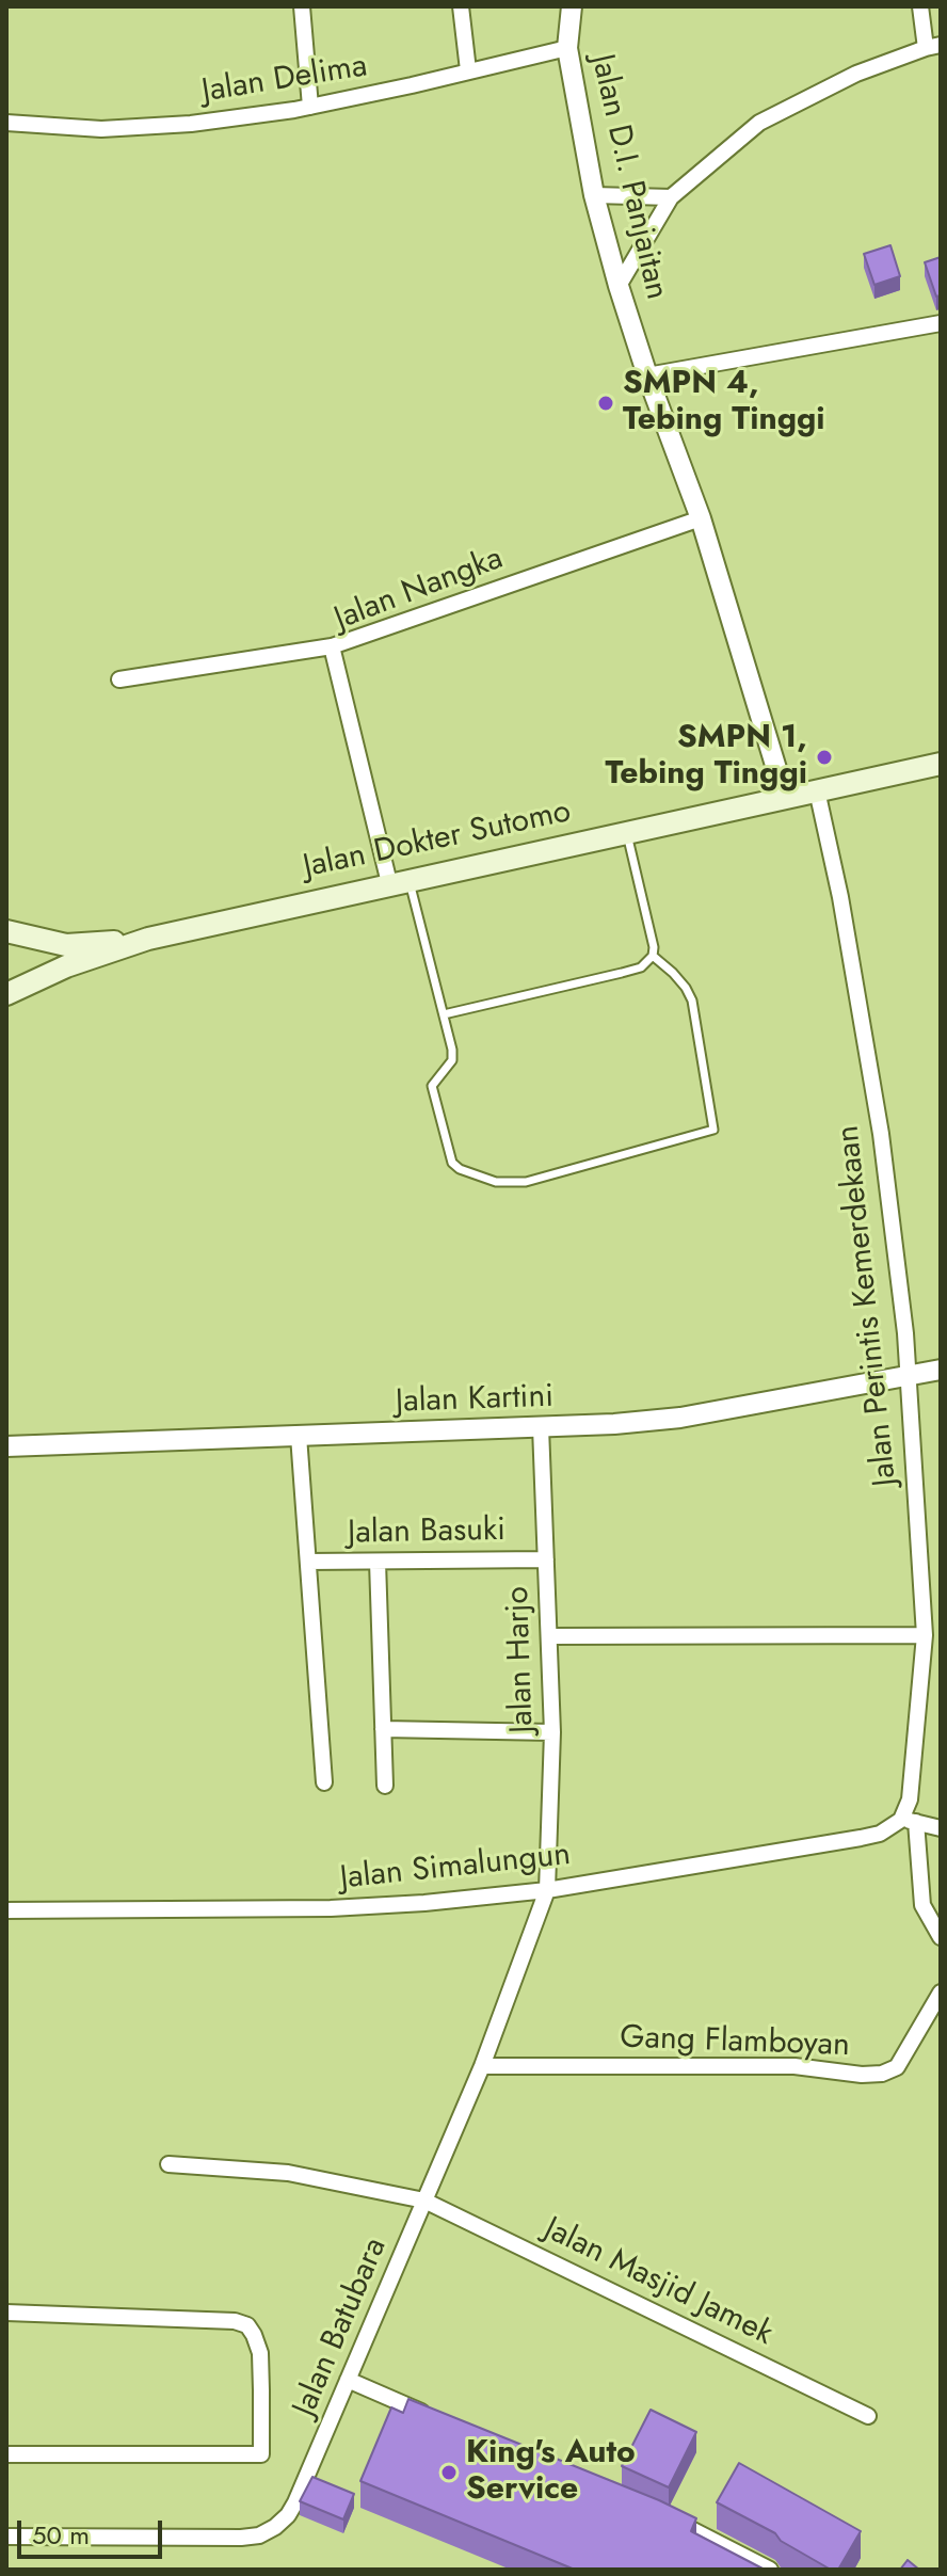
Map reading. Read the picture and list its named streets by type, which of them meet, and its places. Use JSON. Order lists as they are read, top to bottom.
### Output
{
  "streets": {
    "main road": ["Jalan Dokter Sutomo"],
    "street": [
      "Jalan Delima",
      "Jalan D.I. Panjaitan",
      "Jalan Nangka",
      "Jalan Perintis Kemerdekaan",
      "Jalan Kartini",
      "Jalan Basuki",
      "Jalan Harjo",
      "Jalan Simalungun",
      "Gang Flamboyan",
      "Jalan Masjid Jamek",
      "Jalan Batubara"
    ]
  },
  "crossings": [
    ["Jalan Delima", "Jalan D.I. Panjaitan"],
    ["Jalan D.I. Panjaitan", "Jalan Nangka"],
    ["Jalan D.I. Panjaitan", "Jalan Dokter Sutomo"],
    ["Jalan Nangka", "Jalan Dokter Sutomo"],
    ["Jalan Dokter Sutomo", "Jalan Perintis Kemerdekaan"],
    ["Jalan Perintis Kemerdekaan", "Jalan Kartini"],
    ["Jalan Perintis Kemerdekaan", "Jalan Simalungun"],
    ["Jalan Kartini", "Jalan Harjo"],
    ["Jalan Basuki", "Jalan Harjo"],
    ["Jalan Harjo", "Jalan Simalungun"],
    ["Jalan Harjo", "Jalan Batubara"],
    ["Jalan Simalungun", "Jalan Batubara"],
    ["Gang Flamboyan", "Jalan Batubara"],
    ["Jalan Masjid Jamek", "Jalan Batubara"]
  ],
  "places": ["SMPN 4, Tebing Tinggi", "SMPN 1, Tebing Tinggi", "King's Auto Service"],
  "scale_bar": "50 m"
}
